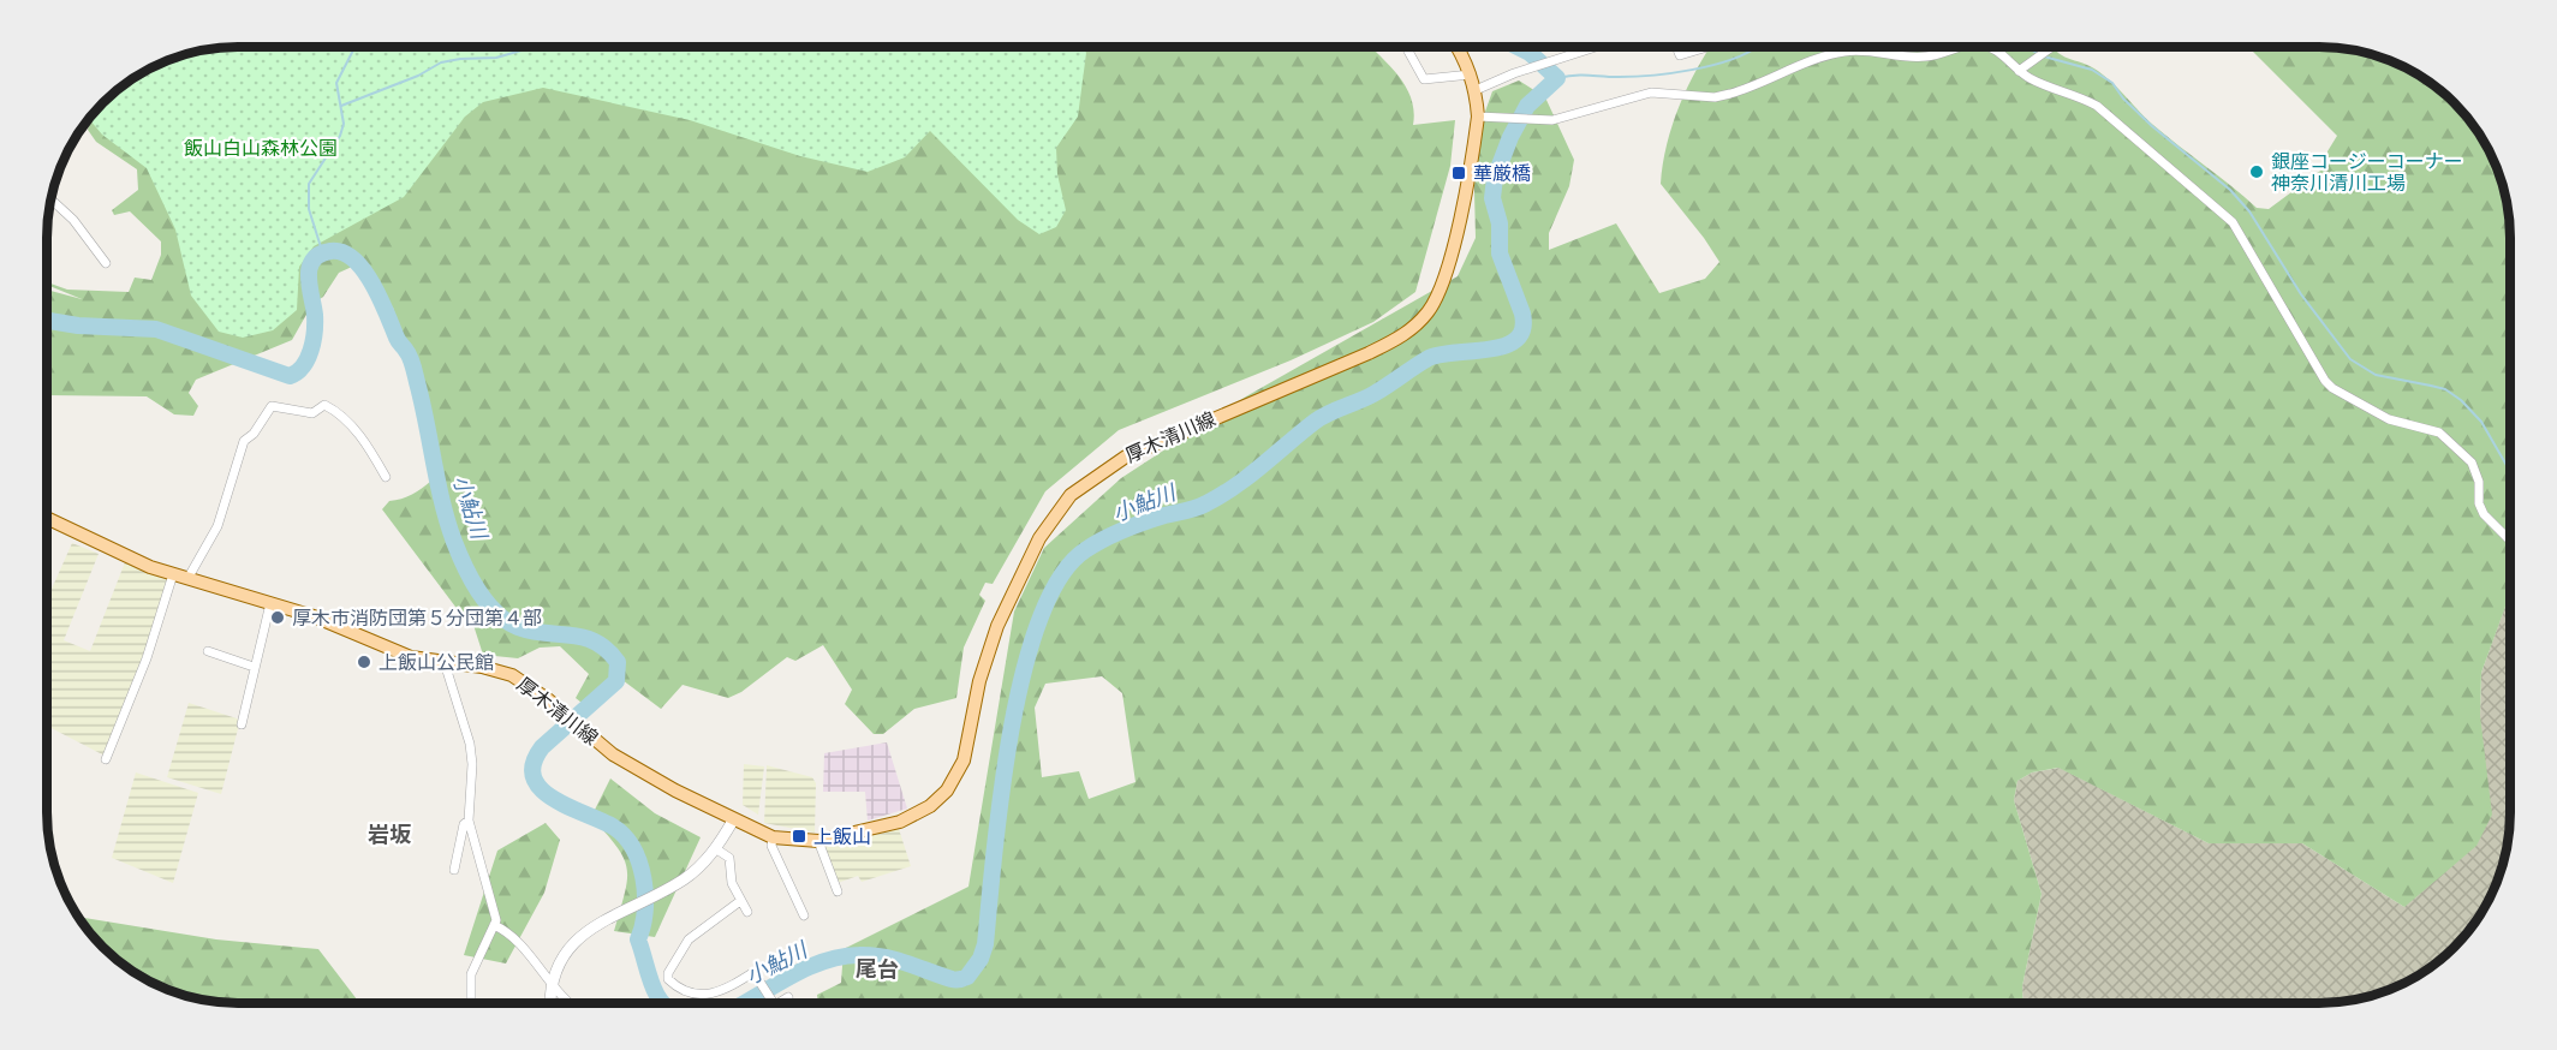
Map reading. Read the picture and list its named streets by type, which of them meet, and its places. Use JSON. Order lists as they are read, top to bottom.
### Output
{
  "streets": {
    "main road": ["厚木清川線"]
  },
  "districts": ["岩坂", "尾台"],
  "water": ["小鮎川"],
  "parks": ["飯山白山森林公園"],
  "places": {
    "other": ["銀座コージーコーナー 神奈川清川工場", "厚木市消防団第５分団第４部", "上飯山公民館"],
    "transit": ["華厳橋", "上飯山"]
  }
}
